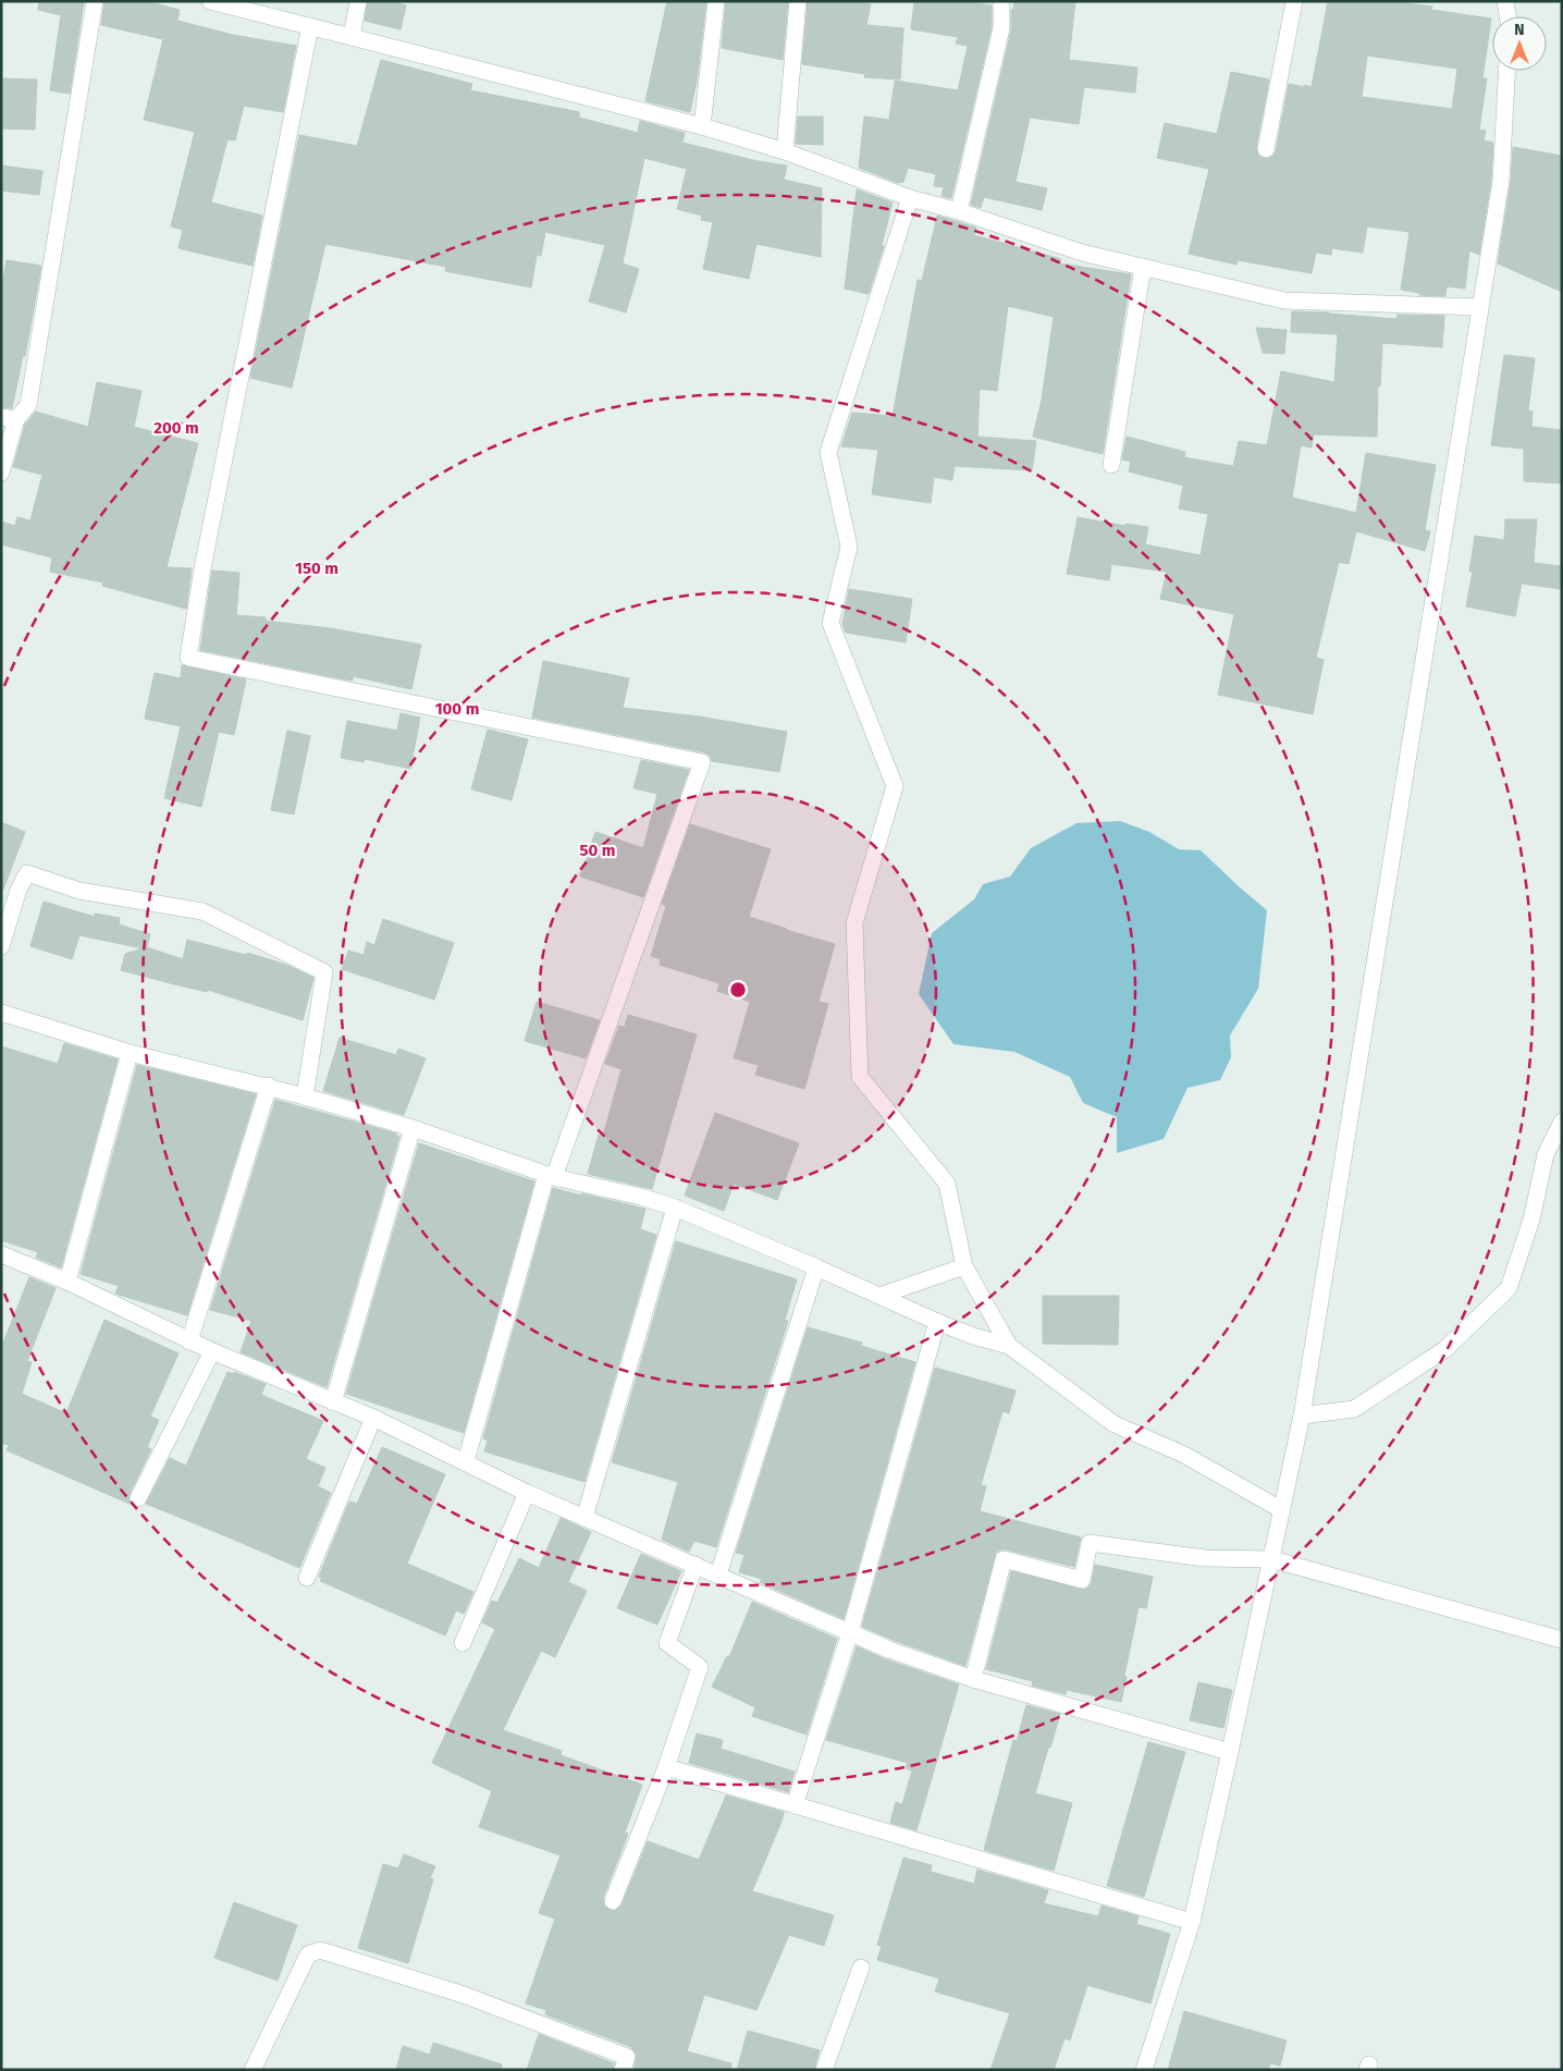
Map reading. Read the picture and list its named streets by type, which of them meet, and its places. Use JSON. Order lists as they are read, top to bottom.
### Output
{
  "north": "top",
  "rings": [
    "200 m",
    "150 m",
    "100 m",
    "50 m"
  ]
}
